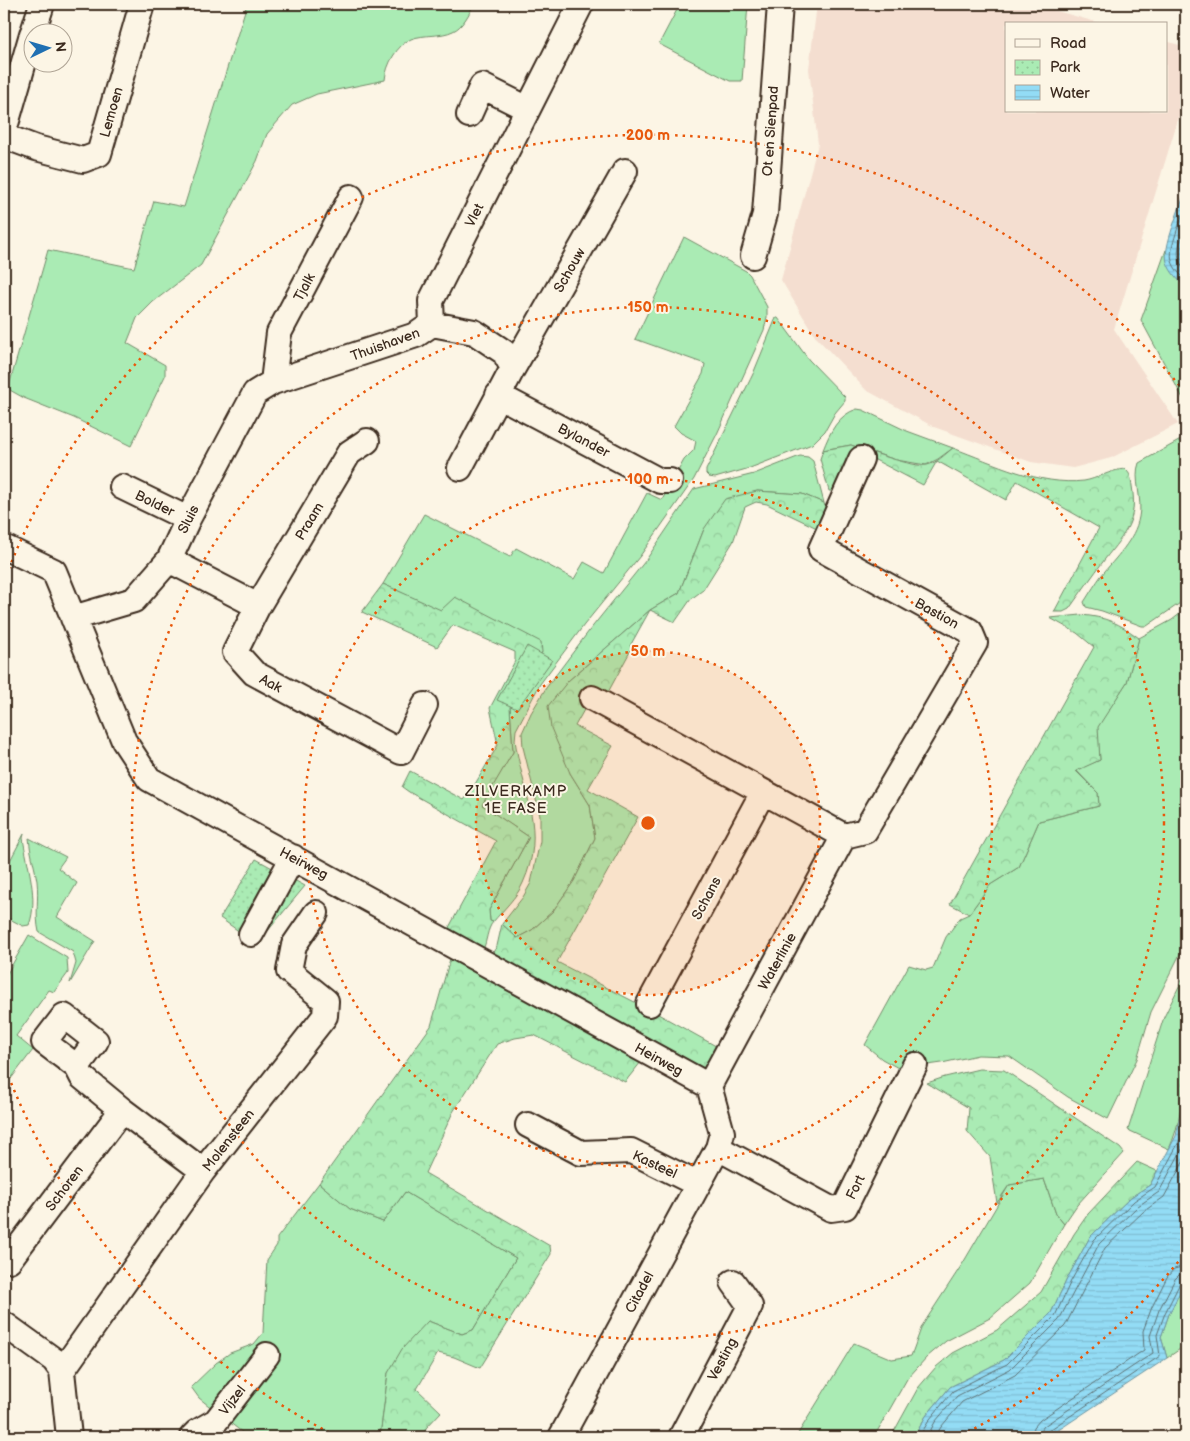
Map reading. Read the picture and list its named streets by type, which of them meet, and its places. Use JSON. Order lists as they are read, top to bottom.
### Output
{
  "streets": {
    "street": [
      "Lemoen",
      "Ot en Sienpad",
      "Vlet",
      "Schouw",
      "Tjalk",
      "Thuishaven",
      "Bylander",
      "Bolder",
      "Sluis",
      "Praam",
      "Bastion",
      "Aak",
      "Heirweg",
      "Schans",
      "Waterlinie",
      "Molensteen",
      "Kasteel",
      "Fort",
      "Schoren",
      "Citadel",
      "Vesting",
      "Vijzel"
    ]
  },
  "crossings": [
    ["Vlet", "Thuishaven"],
    ["Schouw", "Thuishaven"],
    ["Tjalk", "Thuishaven"],
    ["Tjalk", "Sluis"],
    ["Thuishaven", "Sluis"],
    ["Bolder", "Sluis"],
    ["Sluis", "Heirweg"],
    ["Praam", "Aak"],
    ["Bastion", "Waterlinie"],
    ["Heirweg", "Waterlinie"],
    ["Kasteel", "Citadel"],
    ["Fort", "Citadel"]
  ],
  "districts": ["ZILVERKAMP 1E FASE"],
  "legend": ["Road", "Park", "Water"],
  "north": "right",
  "rings": [
    "200 m",
    "150 m",
    "100 m",
    "50 m"
  ]
}
